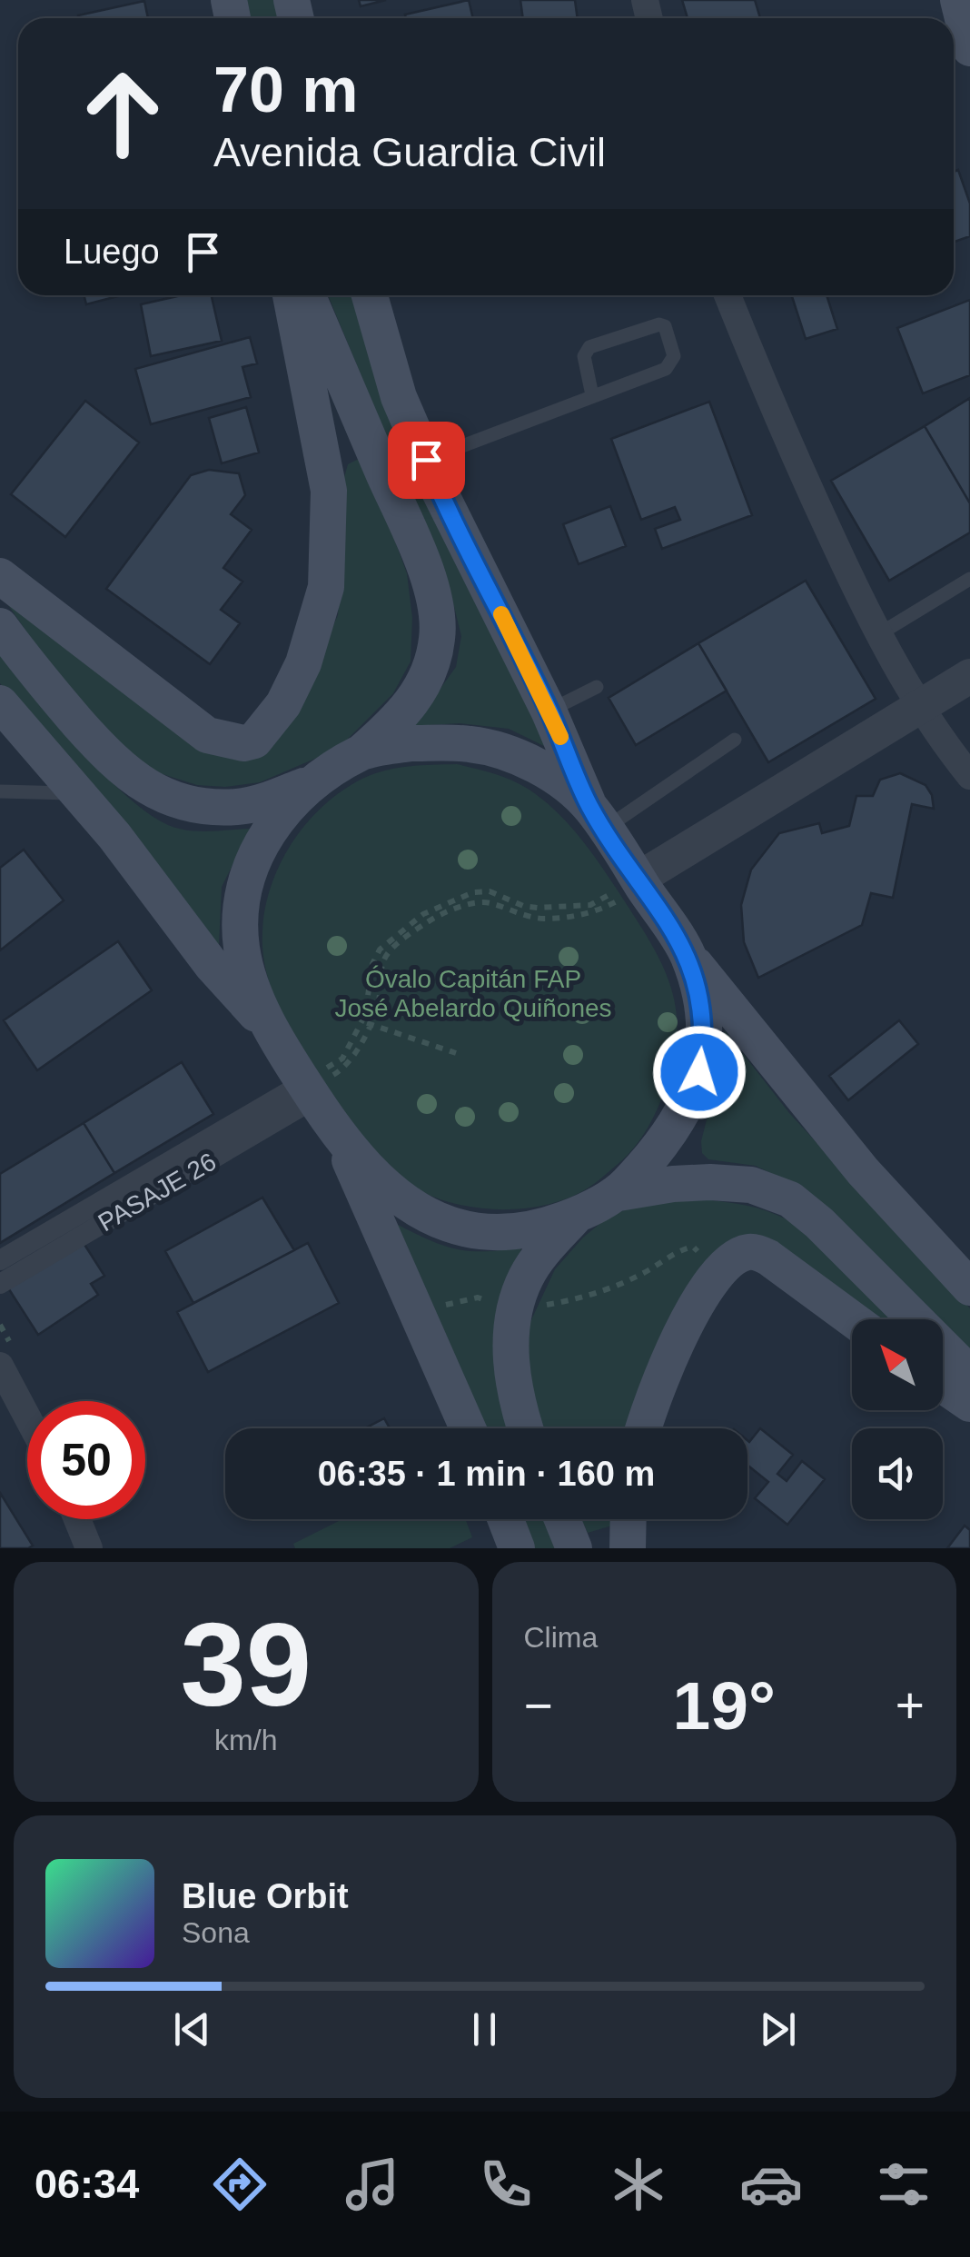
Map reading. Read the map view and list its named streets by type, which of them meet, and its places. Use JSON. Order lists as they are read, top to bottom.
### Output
{
  "streets": {
    "street": ["PASAJE 26"]
  },
  "parks": ["Óvalo Capitán FAP José Abelardo Quiñones"],
  "north": "top left",
  "page": {
    "turn": ["70 m", "Avenida Guardia Civil"],
    "then": "Luego",
    "limit": "50",
    "trip": "06:35 · 1 min · 160 m",
    "tile": [
      ["39", "km/h"],
      "Clima"
    ],
    "heat": ["−", "19°", "+"],
    "song": ["Blue Orbit", "Sona"],
    "tabs": "06:34"
  }
}
